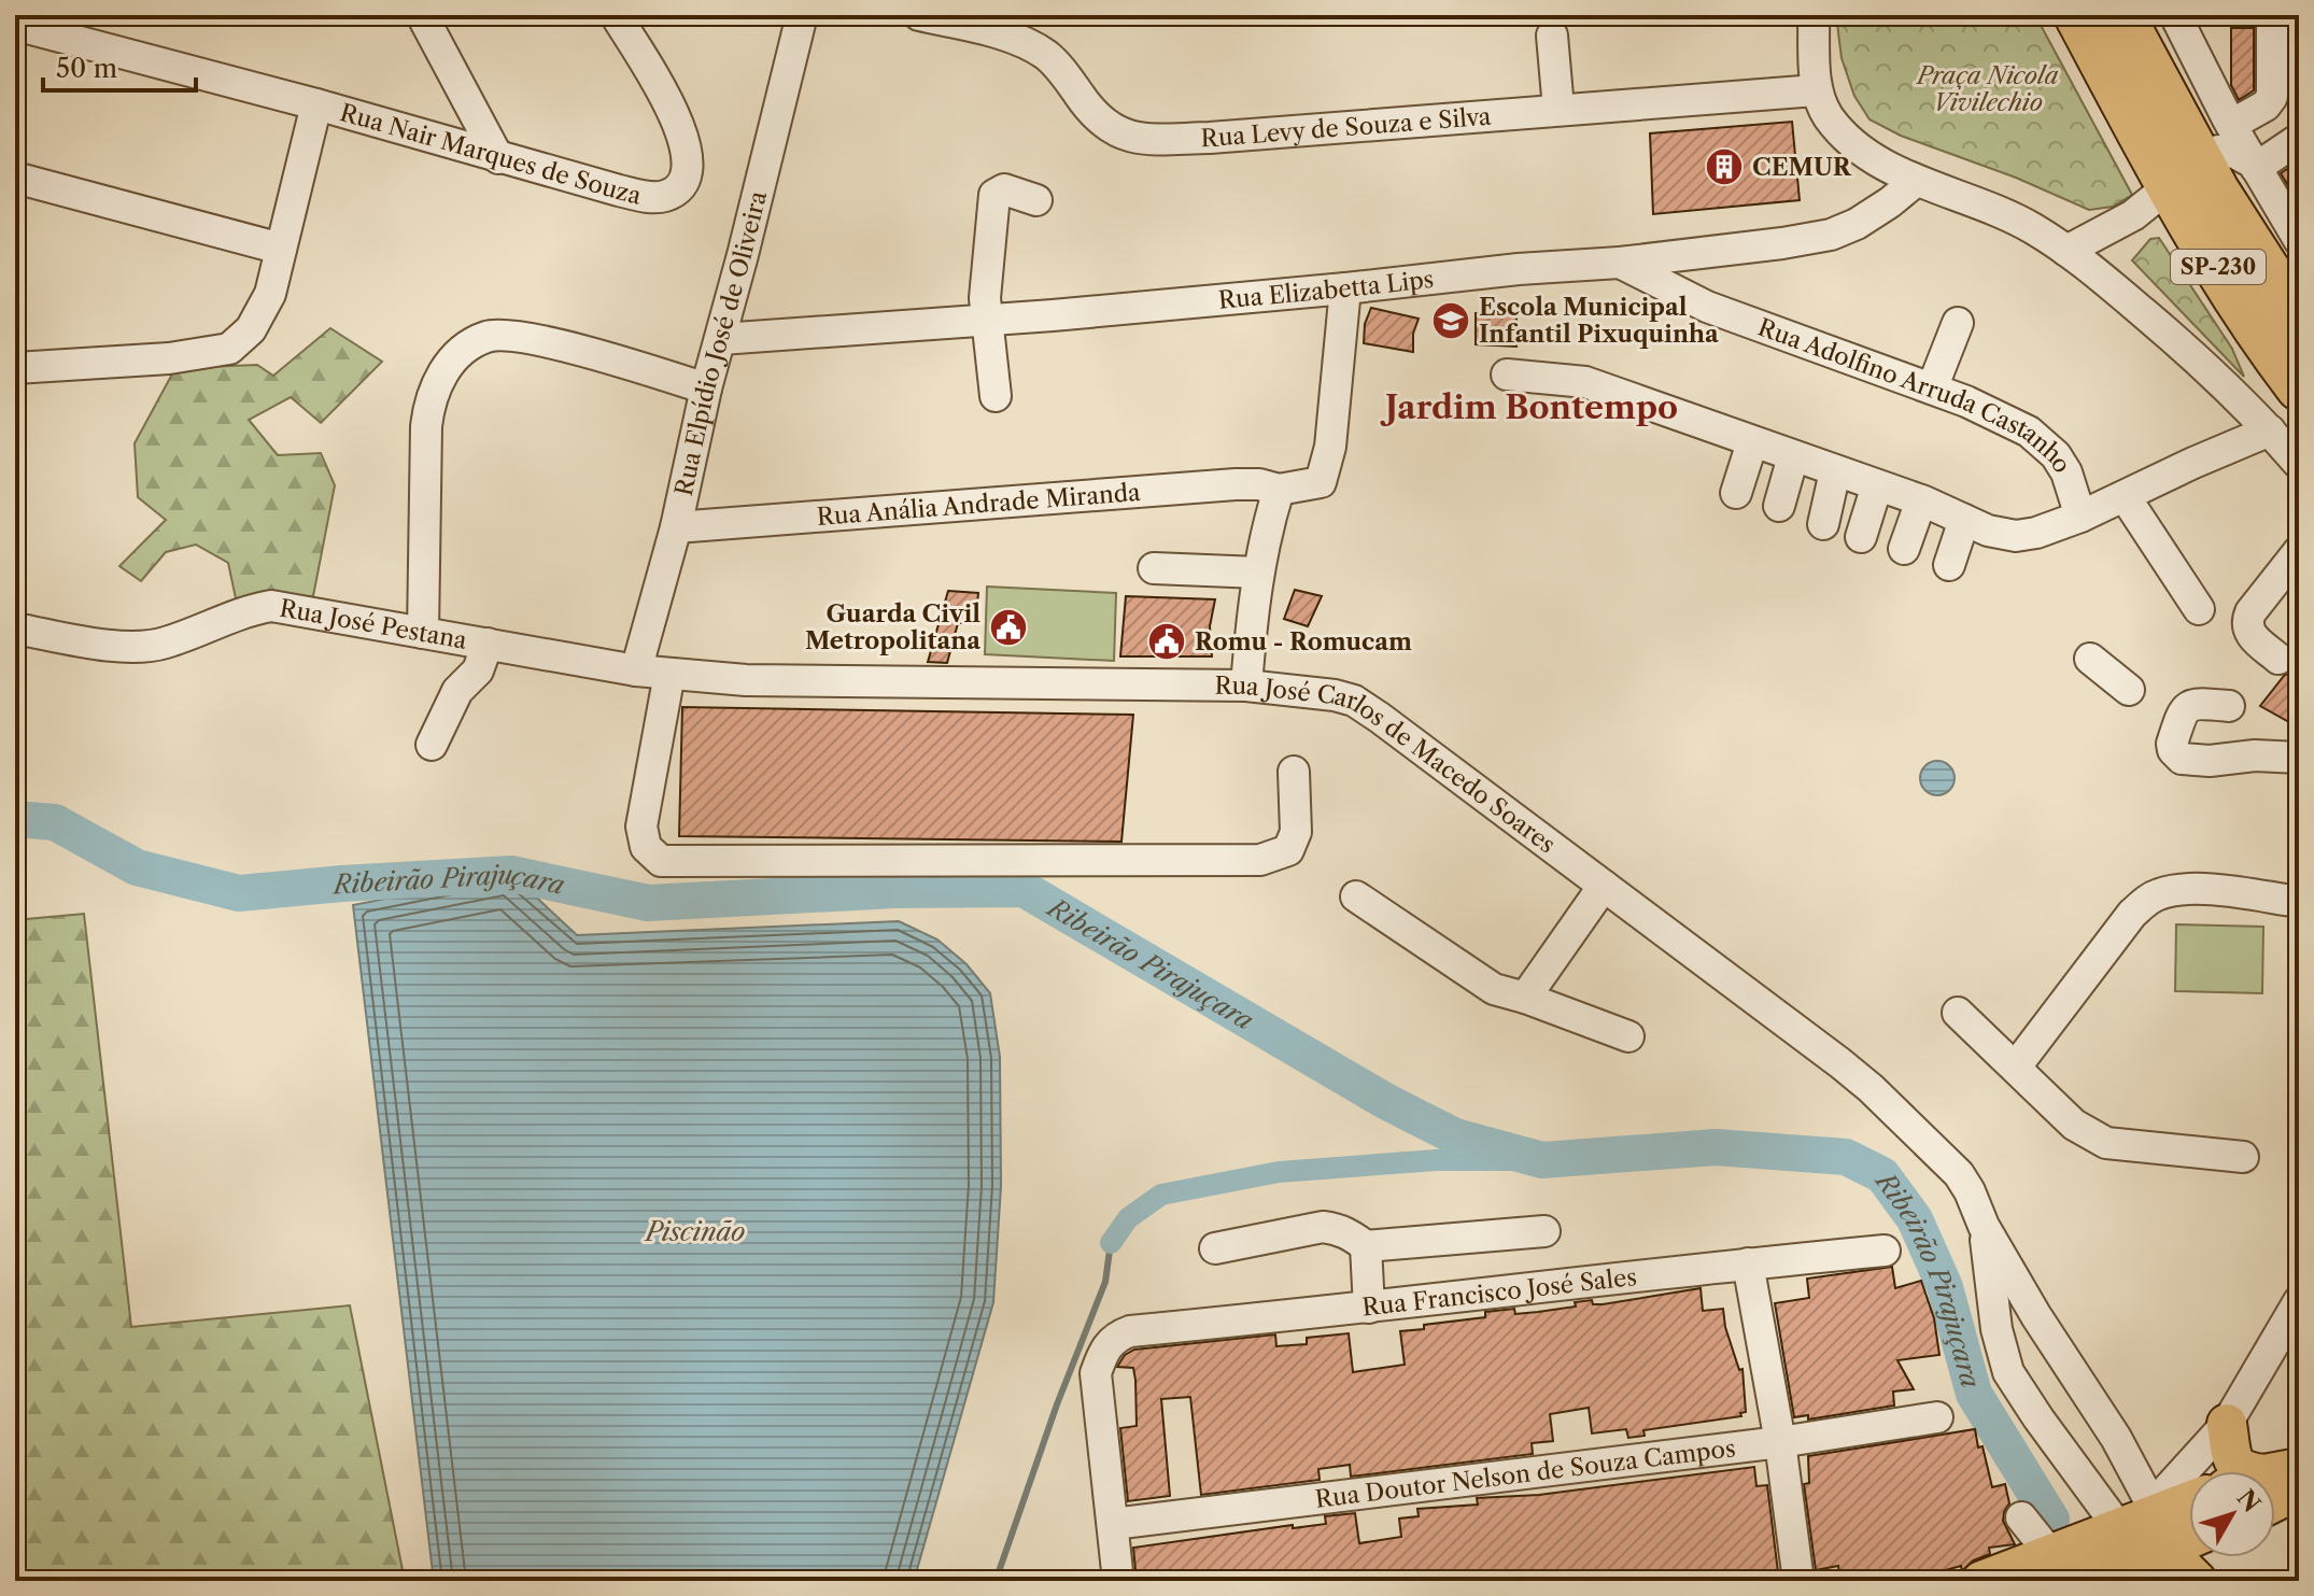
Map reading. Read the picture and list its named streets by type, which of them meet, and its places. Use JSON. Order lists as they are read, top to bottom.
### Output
{
  "streets": {
    "highway": ["SP-230"],
    "street": [
      "Rua Levy de Souza e Silva",
      "Rua Nair Marques de Souza",
      "Rua Elizabetta Lips",
      "Rua Elpídio José de Oliveira",
      "Rua Adolfino Arruda Castanho",
      "Rua Anália Andrade Miranda",
      "Rua José Pestana",
      "Rua José Carlos de Macedo Soares",
      "Rua Francisco José Sales",
      "Rua Doutor Nelson de Souza Campos"
    ]
  },
  "crossings": [
    ["Rua Elizabetta Lips", "Rua Elpídio José de Oliveira"],
    ["Rua Elizabetta Lips", "Rua Adolfino Arruda Castanho"],
    ["Rua Elizabetta Lips", "Rua Anália Andrade Miranda"],
    ["Rua Elpídio José de Oliveira", "Rua Anália Andrade Miranda"],
    ["Rua Elpídio José de Oliveira", "Rua José Pestana"],
    ["Rua Elpídio José de Oliveira", "Rua José Carlos de Macedo Soares"],
    ["Rua José Pestana", "Rua José Carlos de Macedo Soares"],
    ["Rua Francisco José Sales", "Rua Doutor Nelson de Souza Campos"]
  ],
  "districts": ["Jardim Bontempo"],
  "water": ["Ribeirão Pirajuçara", "Piscinão"],
  "parks": ["Praça Nicola Vivilechio"],
  "places": {
    "building": ["CEMUR"],
    "school or university": ["Escola Municipal Infantil Pixuquinha"],
    "public building": ["Guarda Civil Metropolitana", "Romu - Romucam"]
  },
  "scale_bar": "50 m",
  "north": "top right"
}
